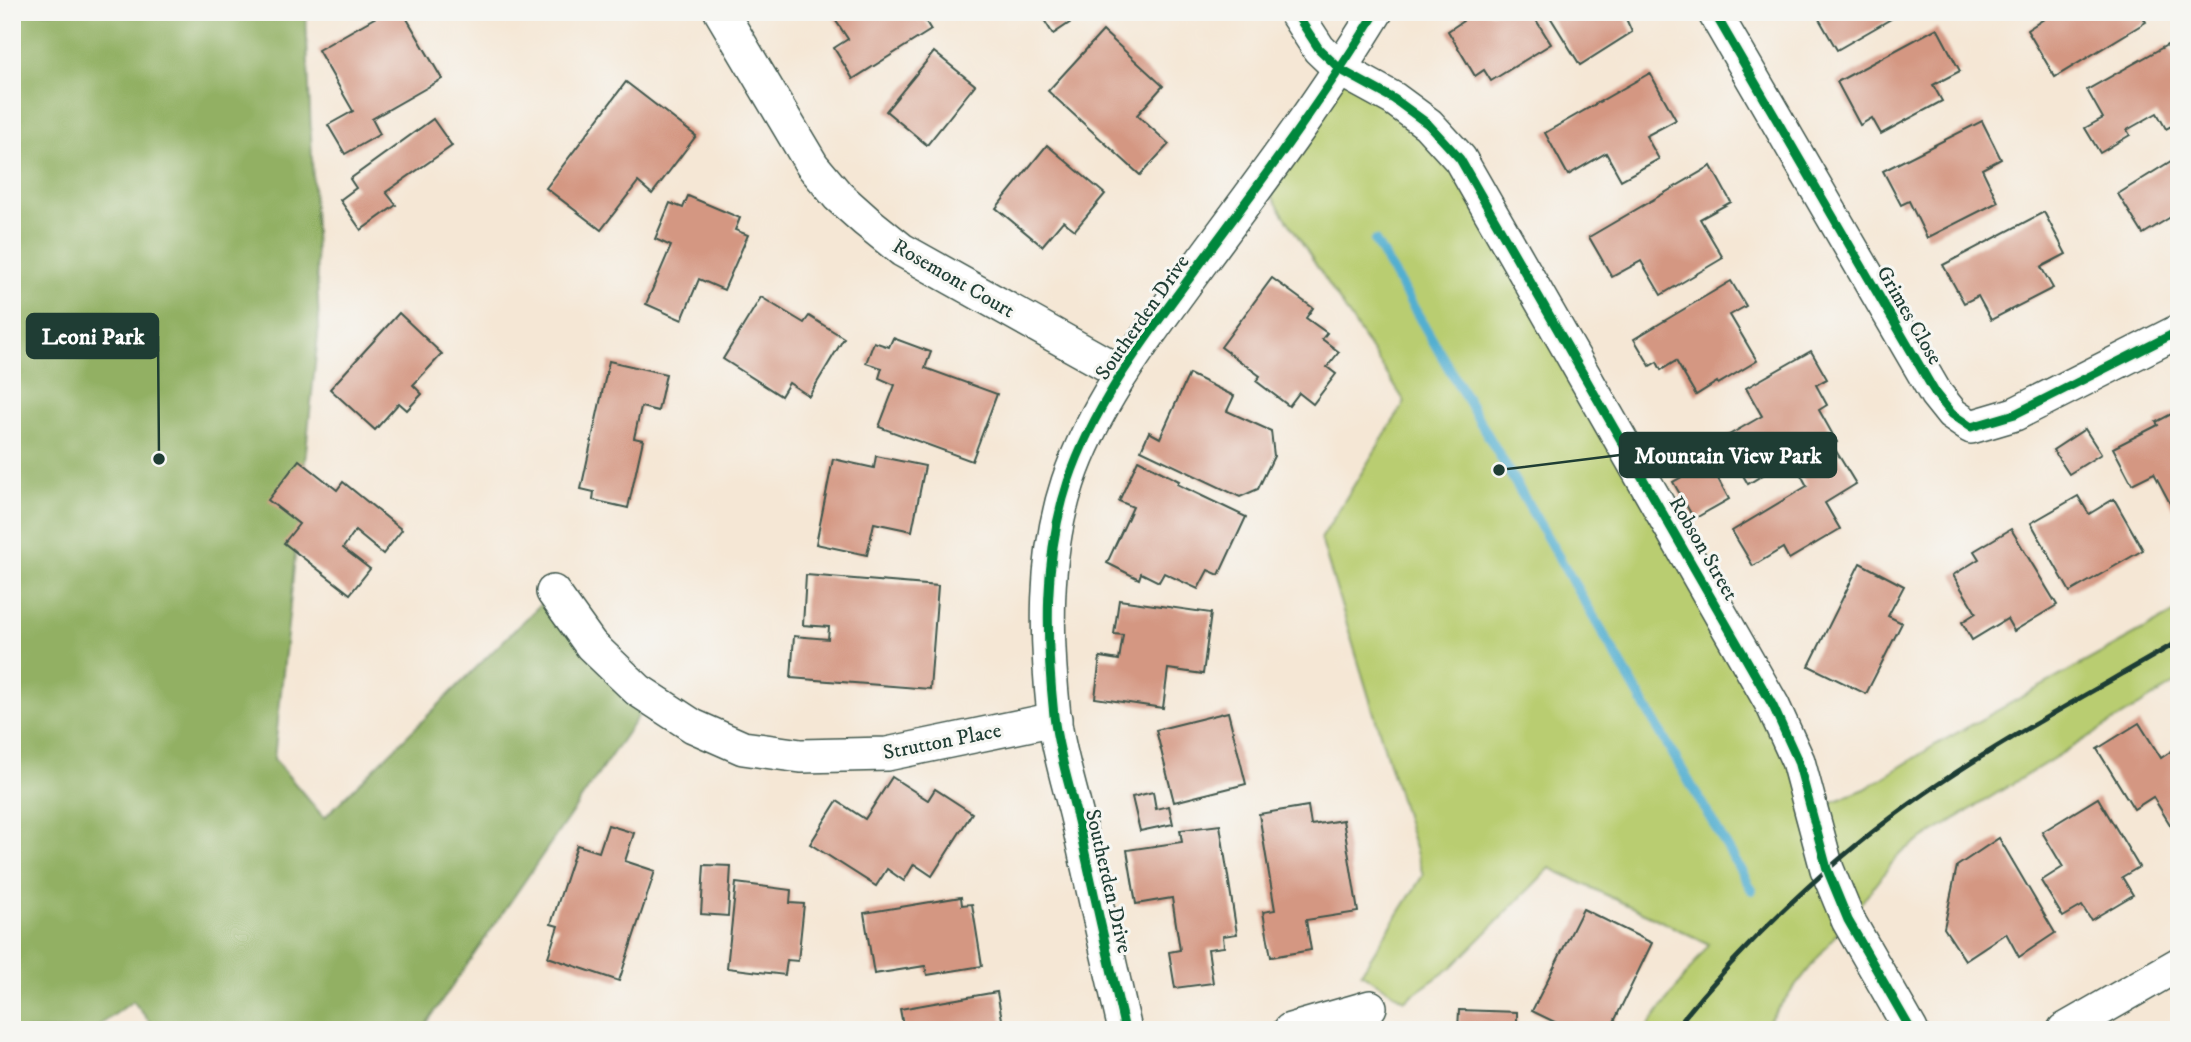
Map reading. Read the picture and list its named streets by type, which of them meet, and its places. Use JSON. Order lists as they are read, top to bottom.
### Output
{
  "streets": {
    "street": [
      "Rosemont Court",
      "Grimes Close",
      "Southerden Drive",
      "Robson Street",
      "Strutton Place"
    ]
  },
  "crossings": [
    ["Rosemont Court", "Southerden Drive"],
    ["Southerden Drive", "Robson Street"],
    ["Southerden Drive", "Strutton Place"]
  ],
  "places": ["Leoni Park", "Mountain View Park"]
}
